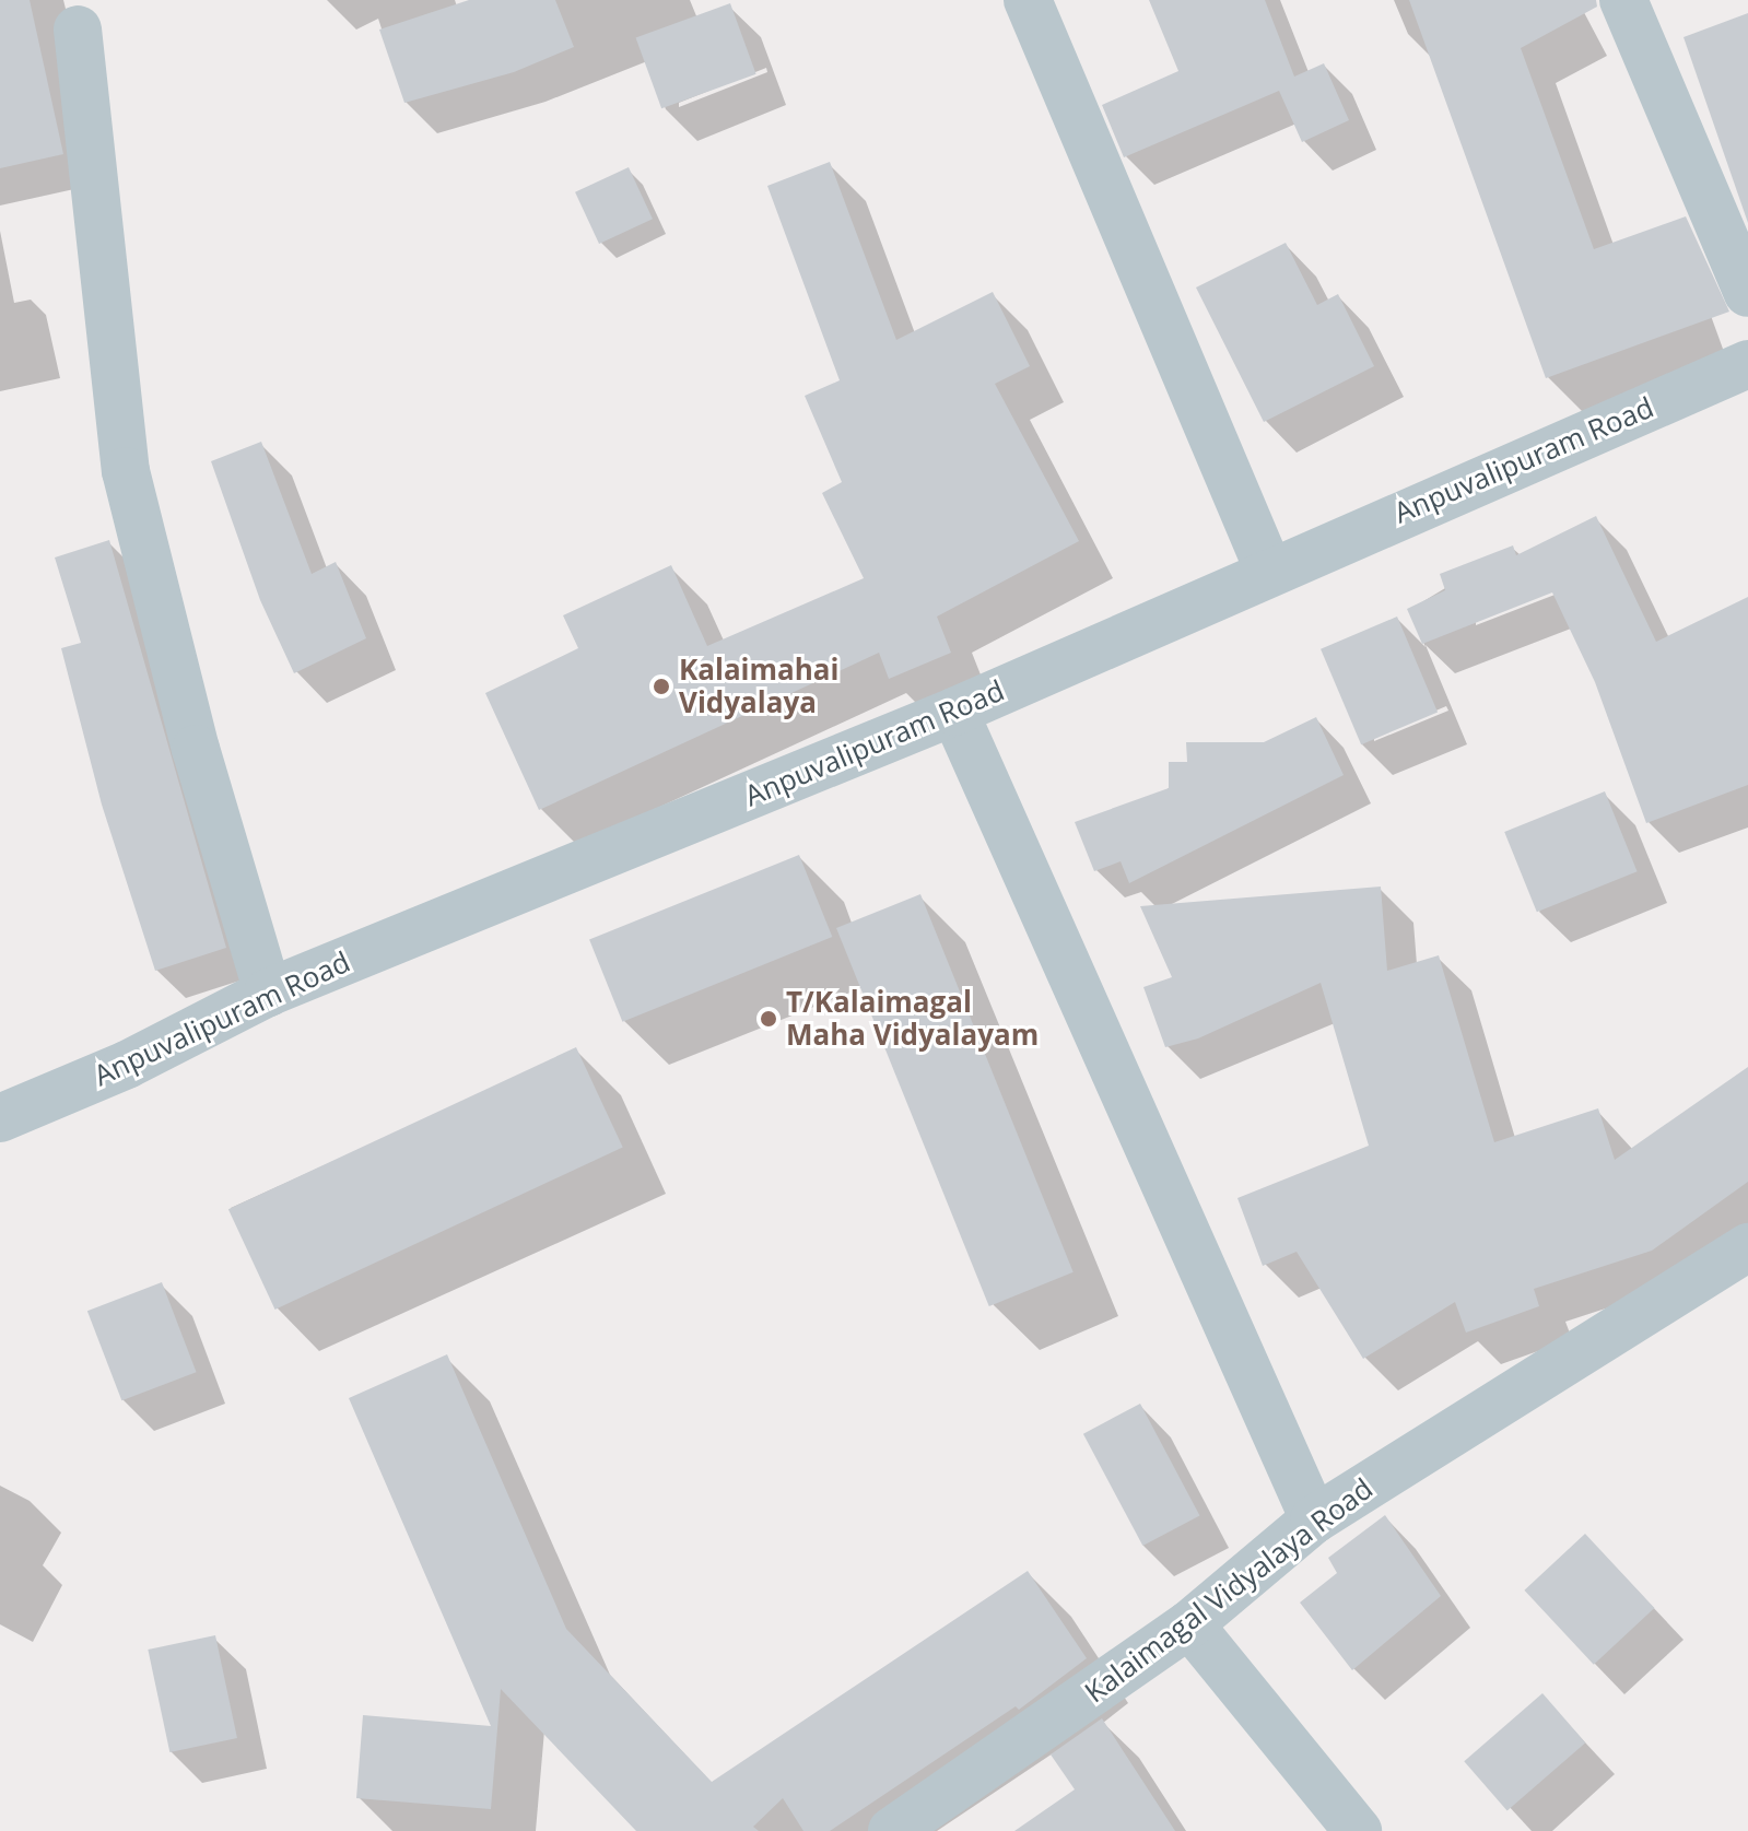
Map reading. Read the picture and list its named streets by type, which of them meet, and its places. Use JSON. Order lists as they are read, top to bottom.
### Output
{
  "streets": {
    "street": ["Anpuvalipuram Road", "Kalaimagal Vidyalaya Road"]
  },
  "places": ["Kalaimahai Vidyalaya", "T/Kalaimagal Maha Vidyalayam"]
}
